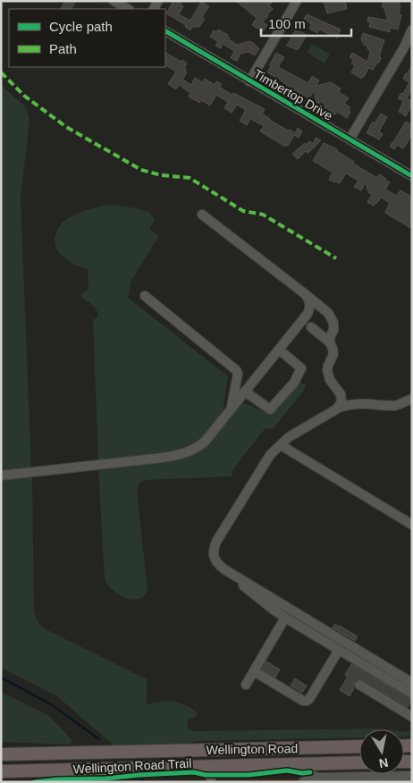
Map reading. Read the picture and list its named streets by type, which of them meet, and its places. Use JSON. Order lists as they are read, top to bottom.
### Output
{
  "streets": {
    "highway": ["Wellington Road"],
    "street": ["Timbertop Drive"],
    "cycle path": ["Wellington Road Trail"]
  },
  "legend": ["Cycle path", "Path"],
  "scale_bar": "100 m",
  "north": "bottom"
}
